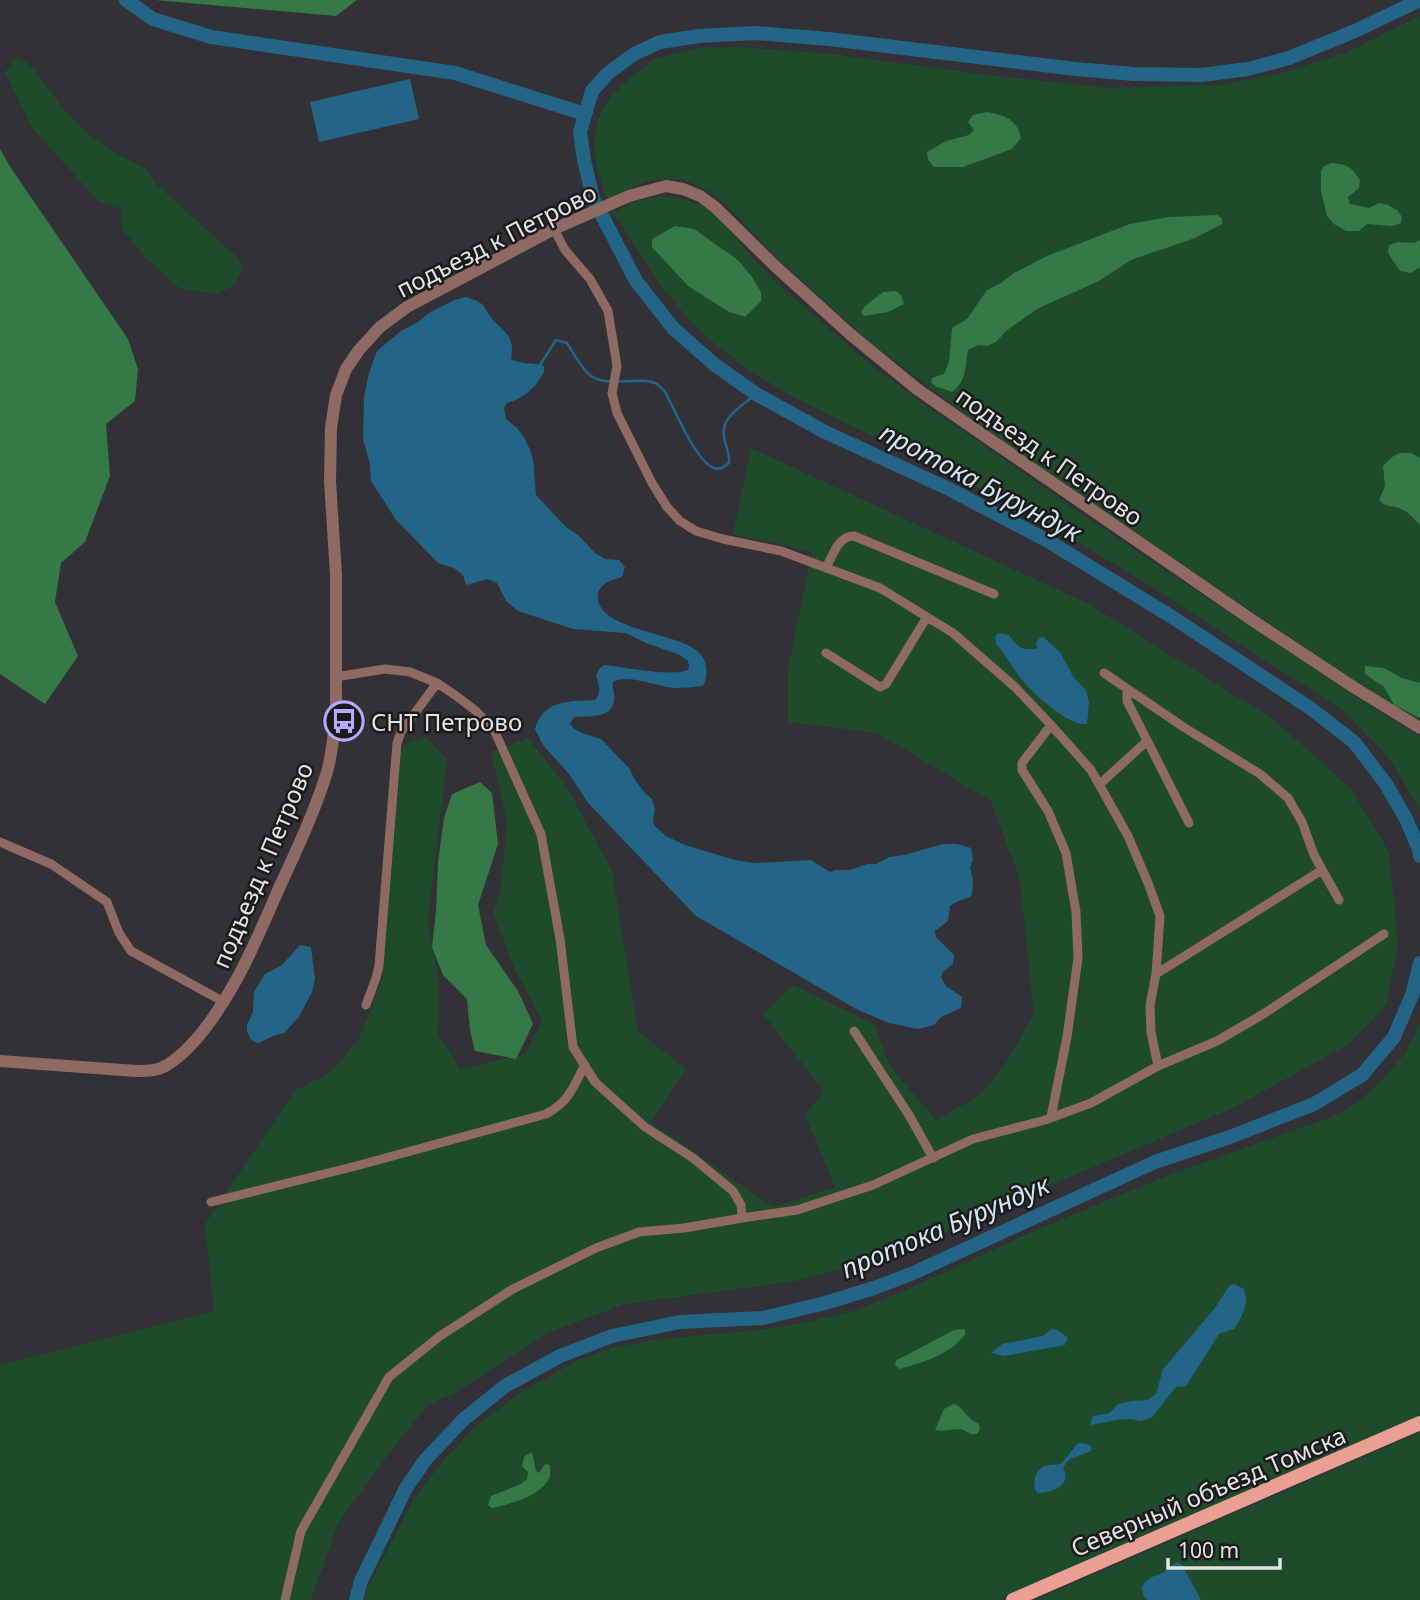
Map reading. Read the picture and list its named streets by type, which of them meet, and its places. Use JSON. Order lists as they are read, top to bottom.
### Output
{
  "streets": {
    "main road": ["Северный объезд Томска"],
    "street": ["подъезд к Петрово"]
  },
  "water": ["протока Бурундук"],
  "places": {
    "bus stop": ["СНТ Петрово"]
  },
  "scale_bar": "100 m"
}
